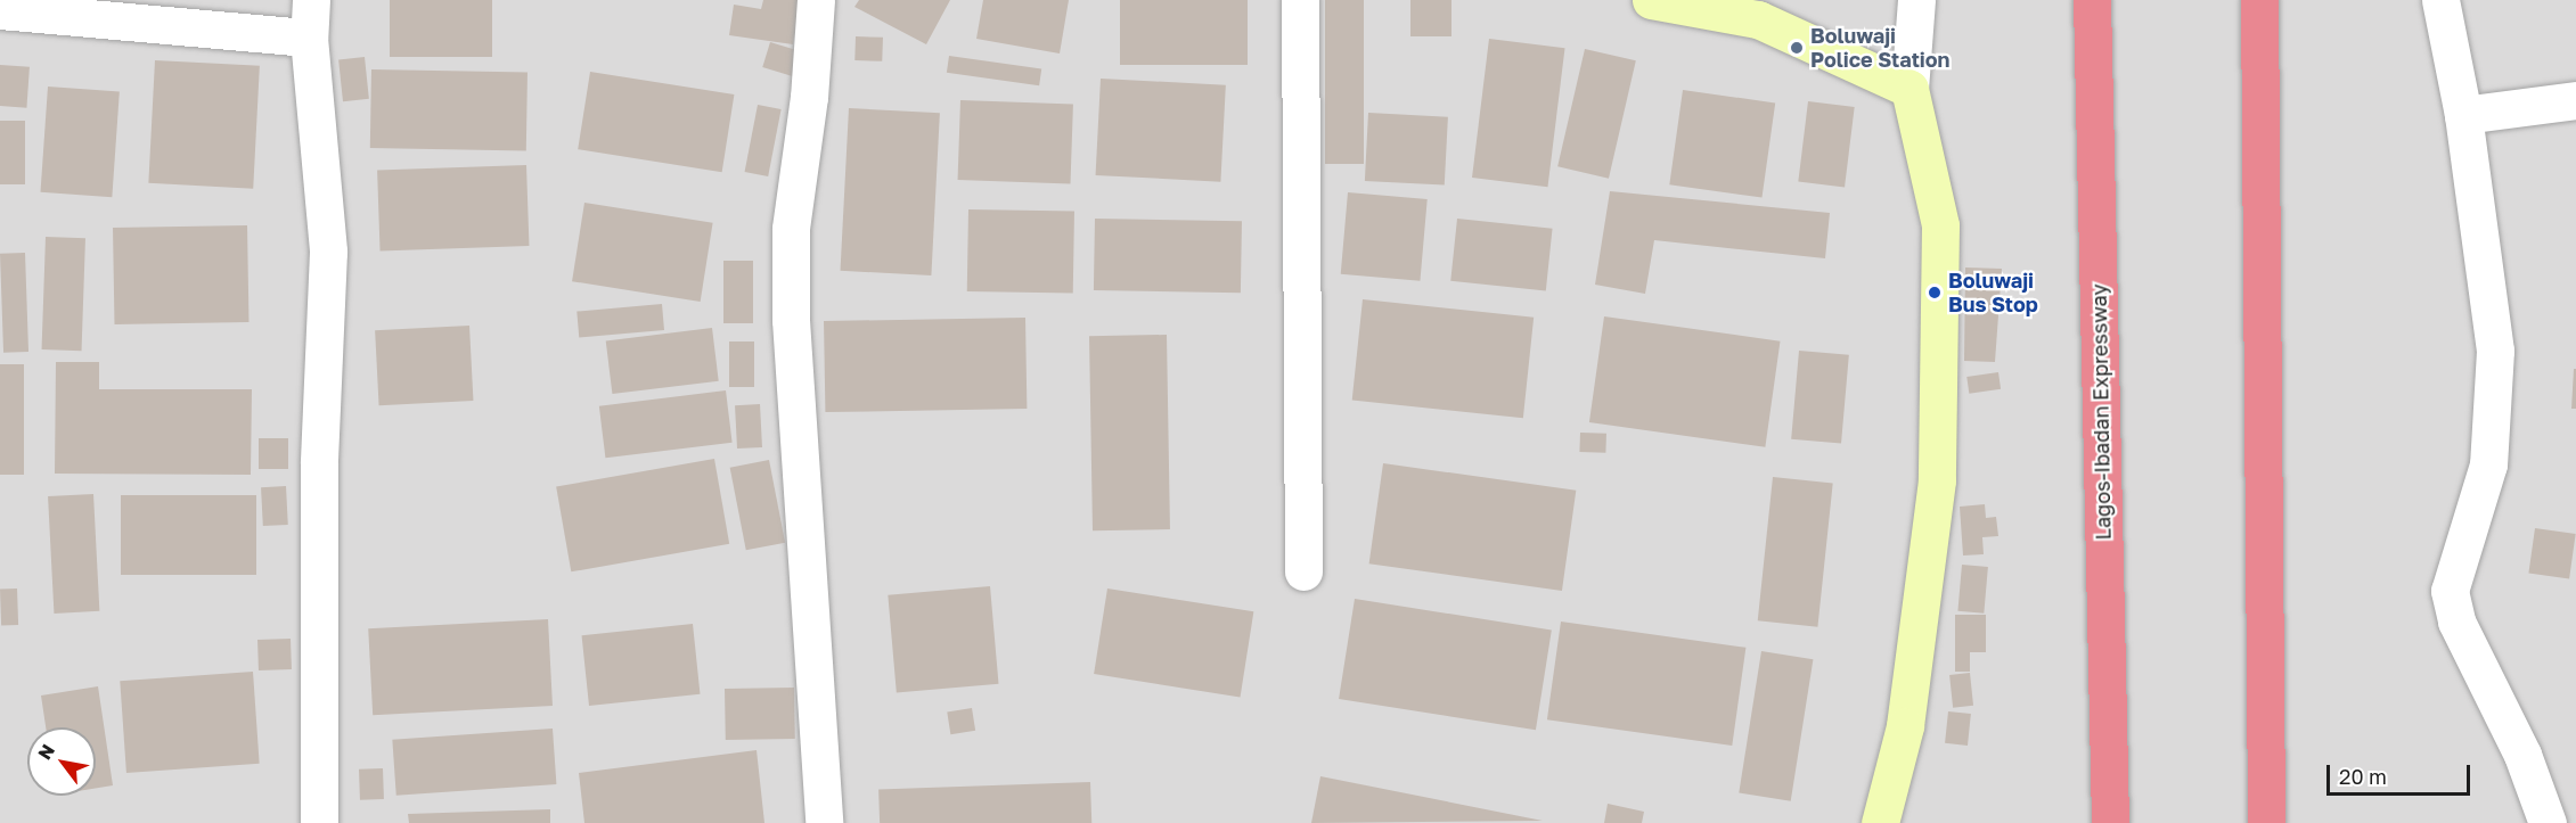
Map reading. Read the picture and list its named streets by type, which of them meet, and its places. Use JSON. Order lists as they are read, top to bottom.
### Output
{
  "streets": {
    "highway": ["Lagos-Ibadan Expressway"]
  },
  "places": ["Boluwaji Police Station", "Boluwaji Bus Stop"],
  "scale_bar": "20 m",
  "north": "top left"
}
